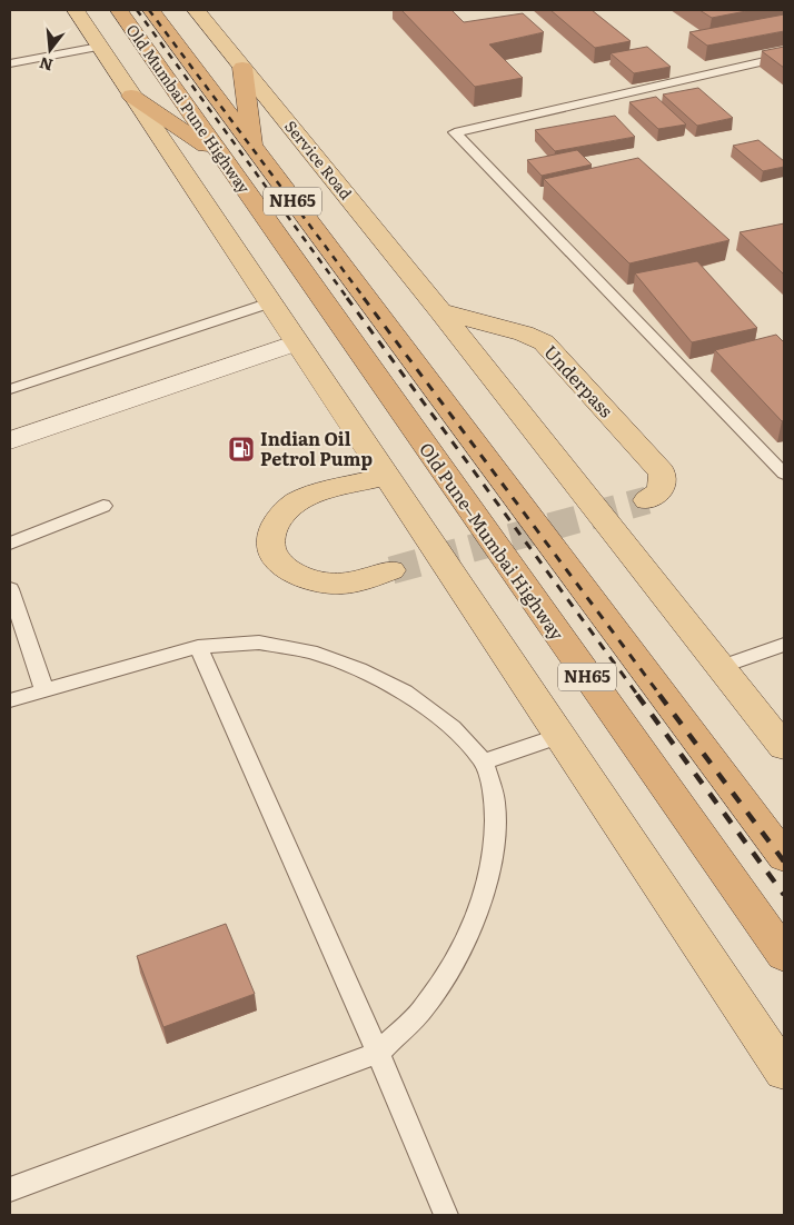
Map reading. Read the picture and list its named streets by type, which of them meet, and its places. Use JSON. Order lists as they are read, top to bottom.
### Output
{
  "streets": {
    "highway": ["Old Mumbai Pune Highway", "NH65", "Old Pune–Mumbai Highway"],
    "main road": ["Service Road", "Underpass"]
  },
  "crossings": [
    ["Old Mumbai Pune Highway", "Old Pune–Mumbai Highway"],
    ["Service Road", "Underpass"]
  ],
  "places": {
    "fuel station": ["Indian Oil Petrol Pump"]
  },
  "north": "bottom"
}
